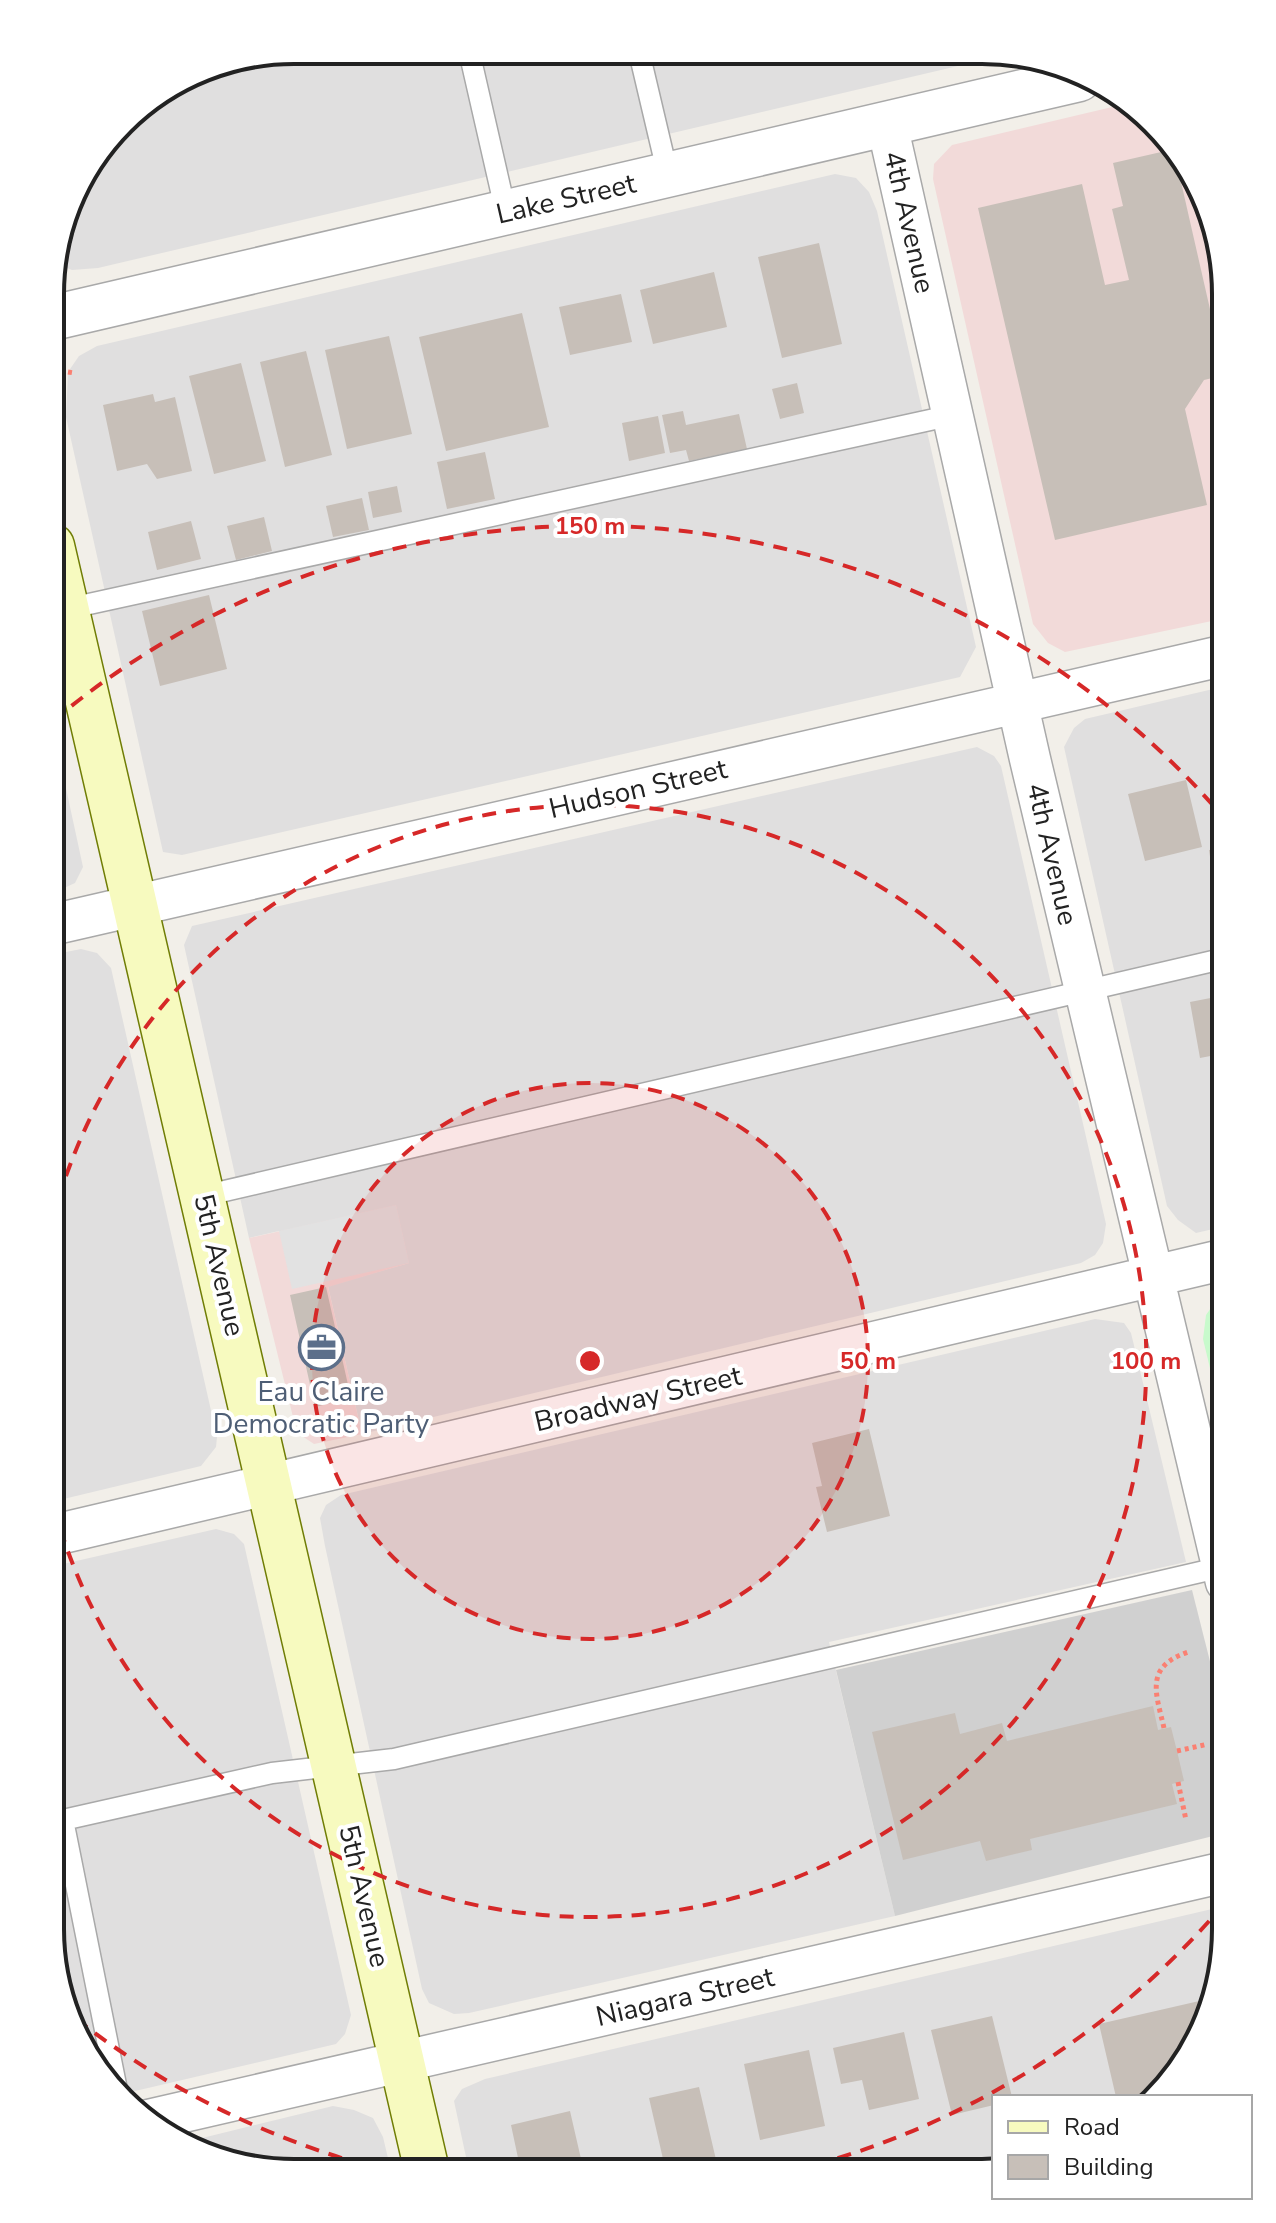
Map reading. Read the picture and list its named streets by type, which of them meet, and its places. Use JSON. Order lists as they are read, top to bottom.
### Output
{
  "streets": {
    "main road": ["5th Avenue"],
    "street": [
      "Lake Street",
      "4th Avenue",
      "Hudson Street",
      "Broadway Street",
      "Niagara Street"
    ]
  },
  "crossings": [
    ["Lake Street", "4th Avenue"],
    ["4th Avenue", "Hudson Street"],
    ["4th Avenue", "Broadway Street"],
    ["Hudson Street", "5th Avenue"],
    ["5th Avenue", "Broadway Street"],
    ["5th Avenue", "Niagara Street"]
  ],
  "places": {
    "office": ["Eau Claire Democratic Party"]
  },
  "legend": ["Road", "Building"],
  "rings": ["150 m", "50 m", "100 m"]
}
